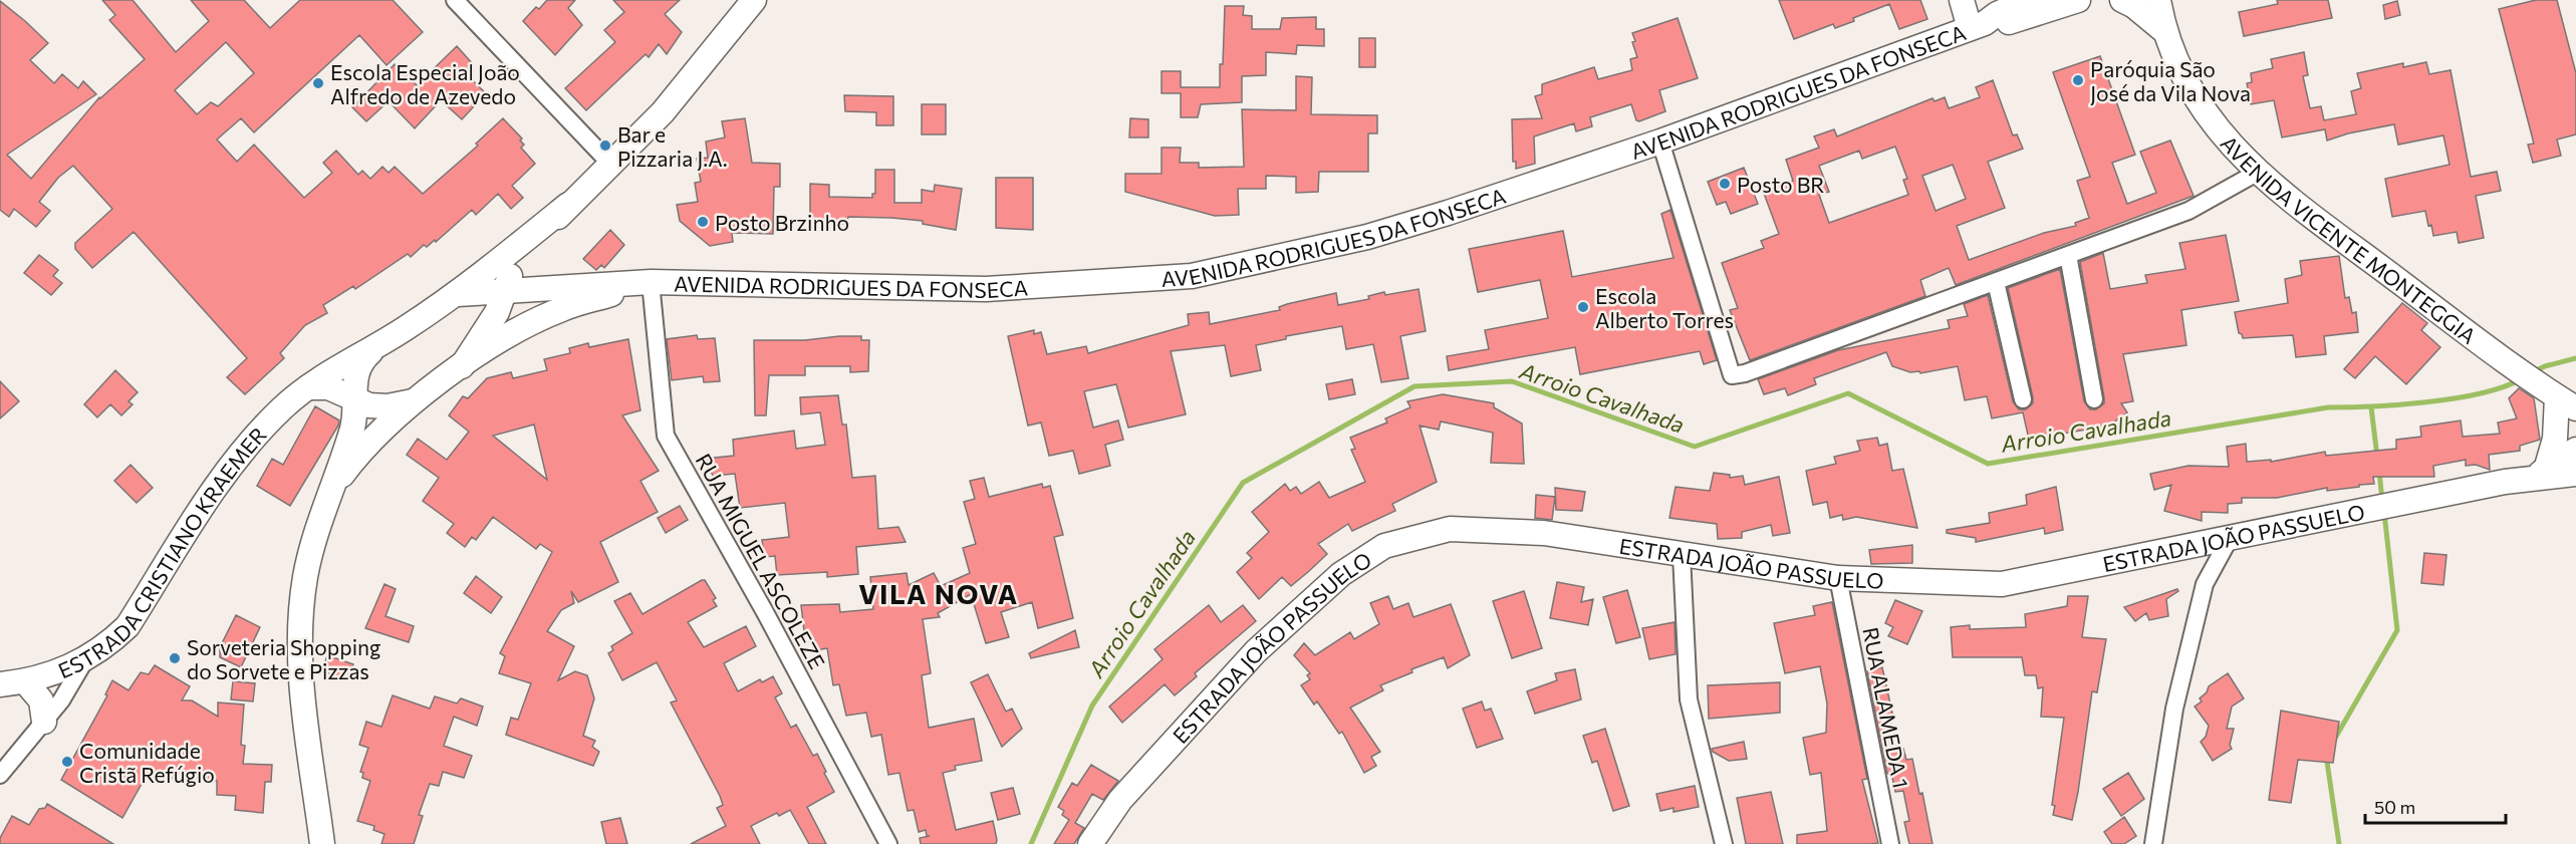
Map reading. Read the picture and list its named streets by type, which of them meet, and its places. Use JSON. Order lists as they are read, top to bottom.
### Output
{
  "streets": {
    "main road": [
      "AVENIDA RODRIGUES DA FONSECA",
      "AVENIDA VICENTE MONTEGGIA",
      "ESTRADA JOÃO PASSUELO",
      "ESTRADA CRISTIANO KRAEMER"
    ],
    "street": ["RUA MIGUEL ASCOLEZE", "RUA ALAMEDA 1"]
  },
  "crossings": [
    ["AVENIDA RODRIGUES DA FONSECA", "ESTRADA CRISTIANO KRAEMER"],
    ["AVENIDA RODRIGUES DA FONSECA", "RUA MIGUEL ASCOLEZE"],
    ["ESTRADA JOÃO PASSUELO", "RUA ALAMEDA 1"]
  ],
  "districts": ["VILA NOVA"],
  "water": ["Arroio Cavalhada"],
  "places": [
    "Paróquia São José da Vila Nova",
    "Escola Especial João Alfredo de Azevedo",
    "Bar e Pizzaria J.A.",
    "Posto BR",
    "Posto Brzinho",
    "Escola Alberto Torres",
    "Sorveteria Shopping do Sorvete e Pizzas",
    "Comunidade Cristã Refúgio"
  ],
  "scale_bar": "50 m"
}
